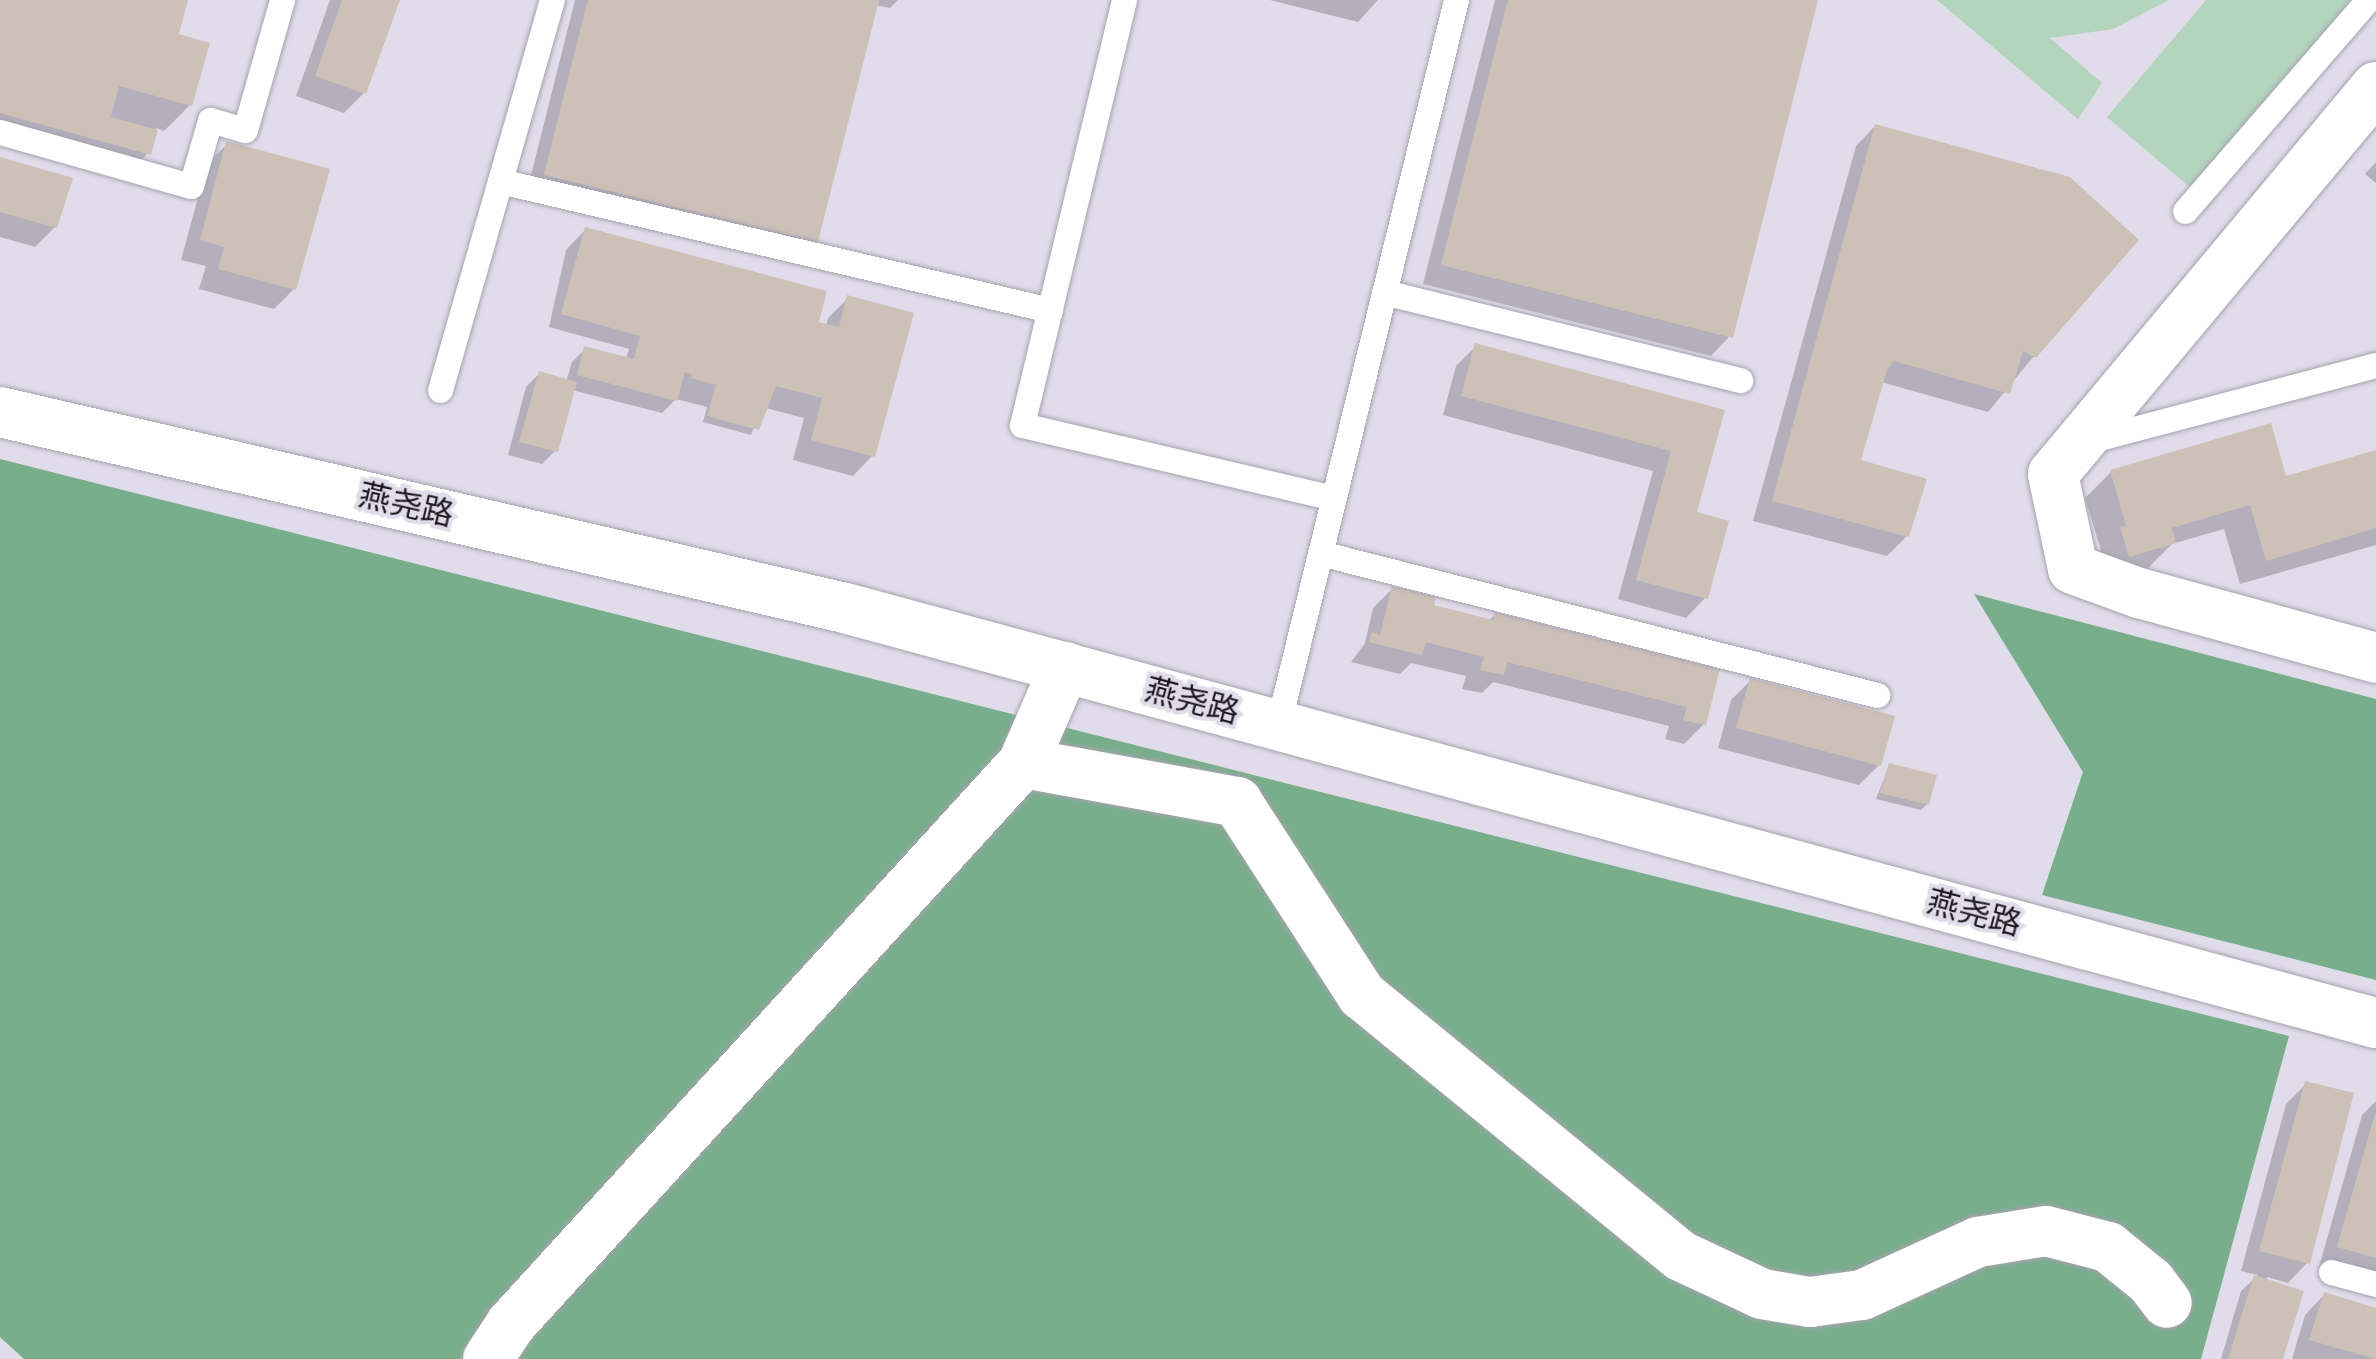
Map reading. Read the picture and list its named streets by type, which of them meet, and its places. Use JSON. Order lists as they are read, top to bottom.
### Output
{
  "streets": {
    "street": ["燕尧路"]
  }
}
